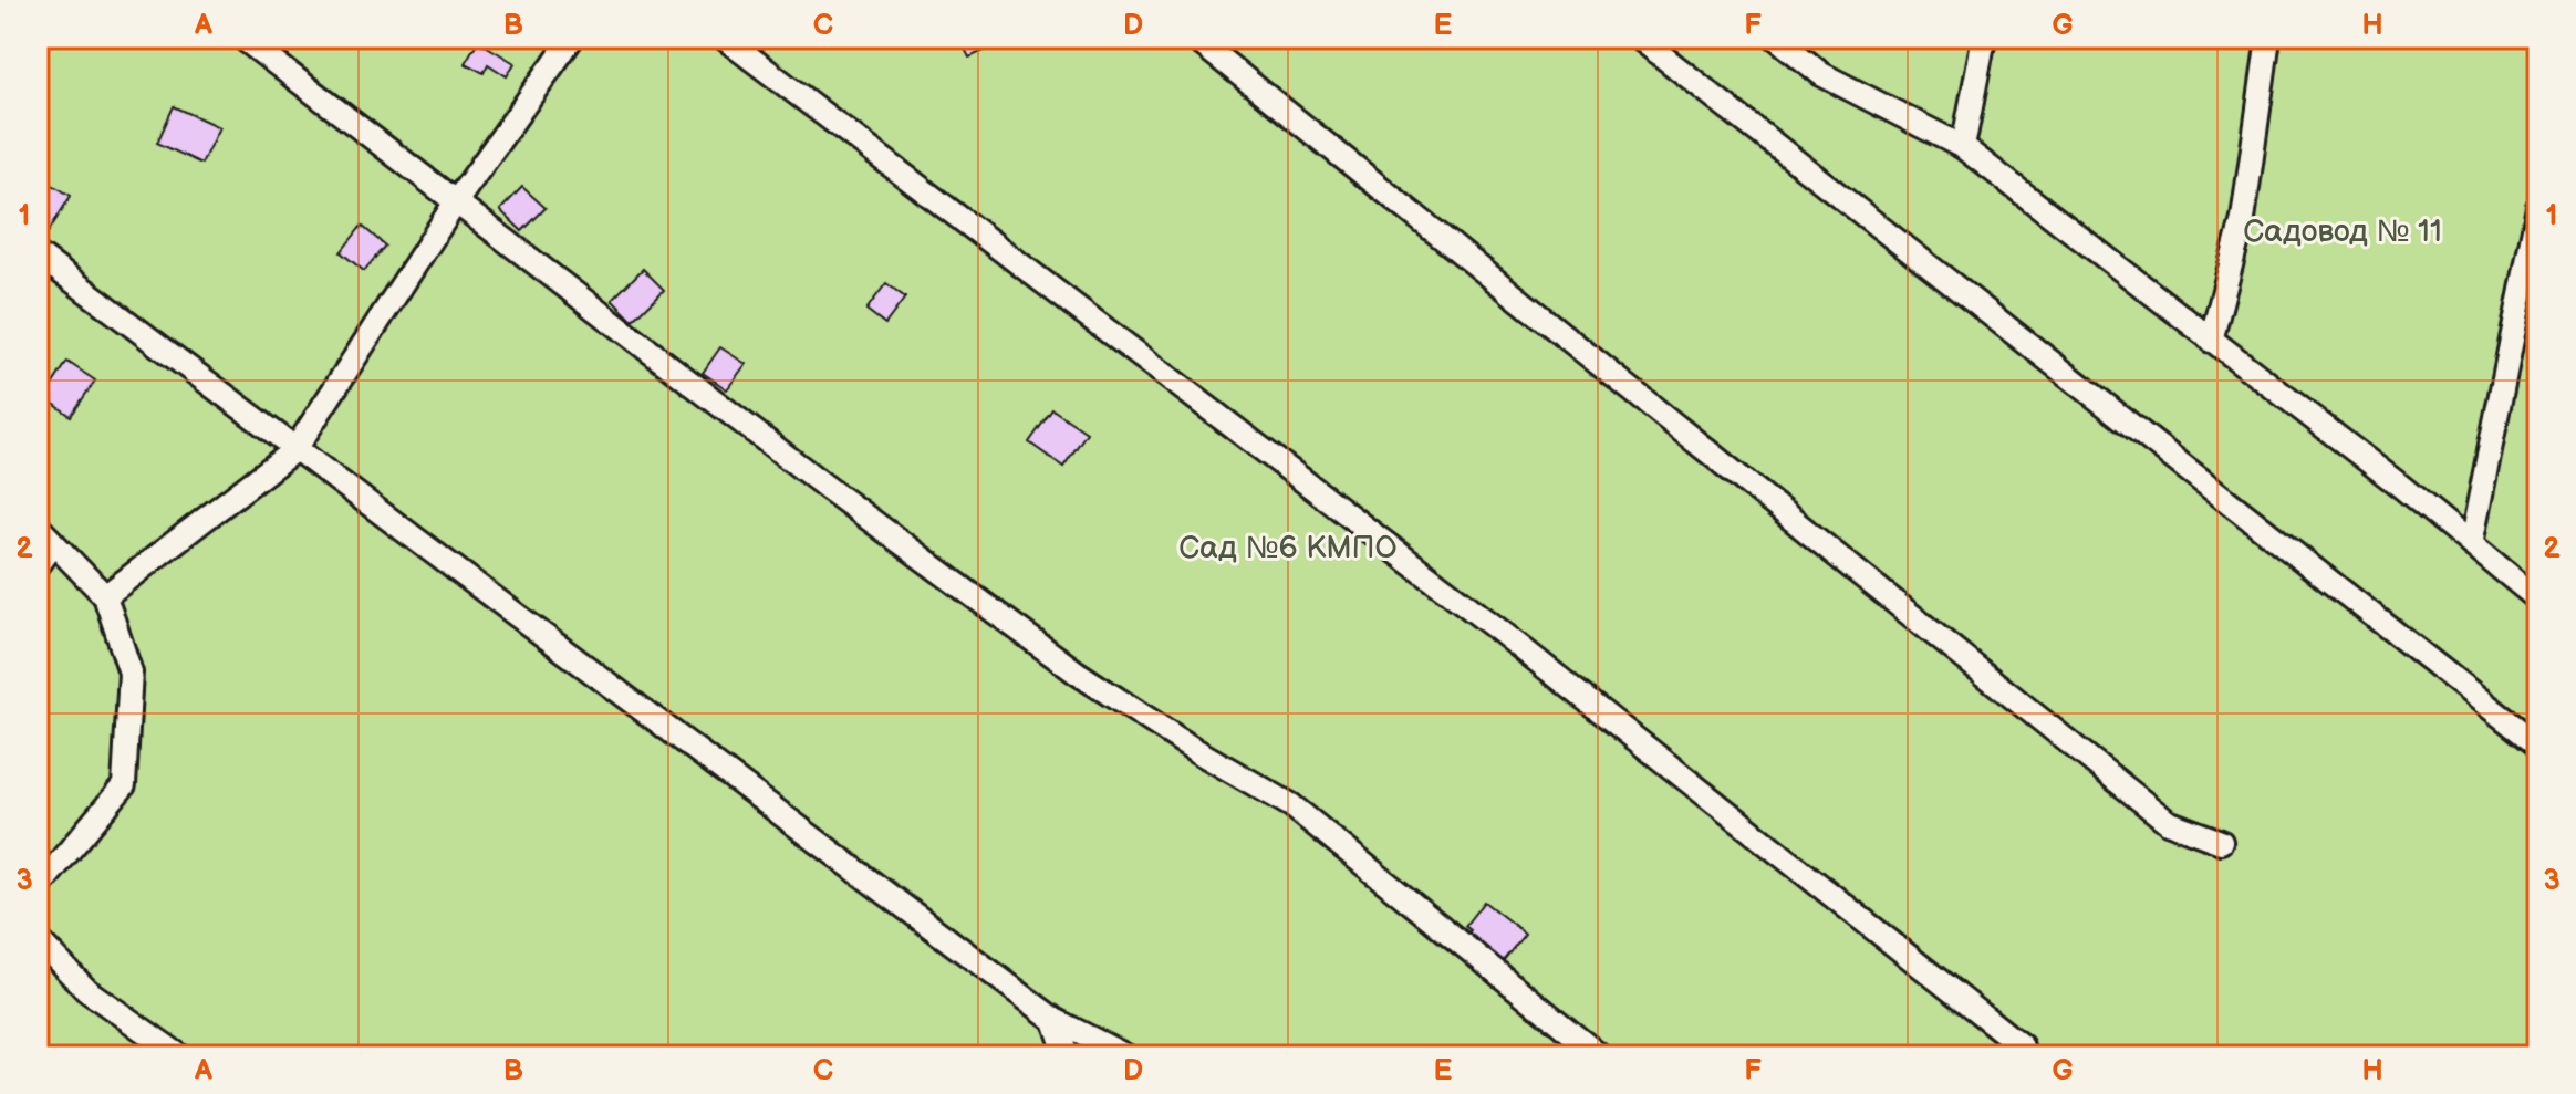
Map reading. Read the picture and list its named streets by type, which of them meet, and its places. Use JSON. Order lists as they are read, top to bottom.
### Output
{
  "parks": ["Садовод № 11", "Сад №6 КМПО"],
  "grid": {
    "columns": [
      "A",
      "B",
      "C",
      "D",
      "E",
      "F",
      "G",
      "H"
    ],
    "rows": ["1", "2", "3"]
  }
}
